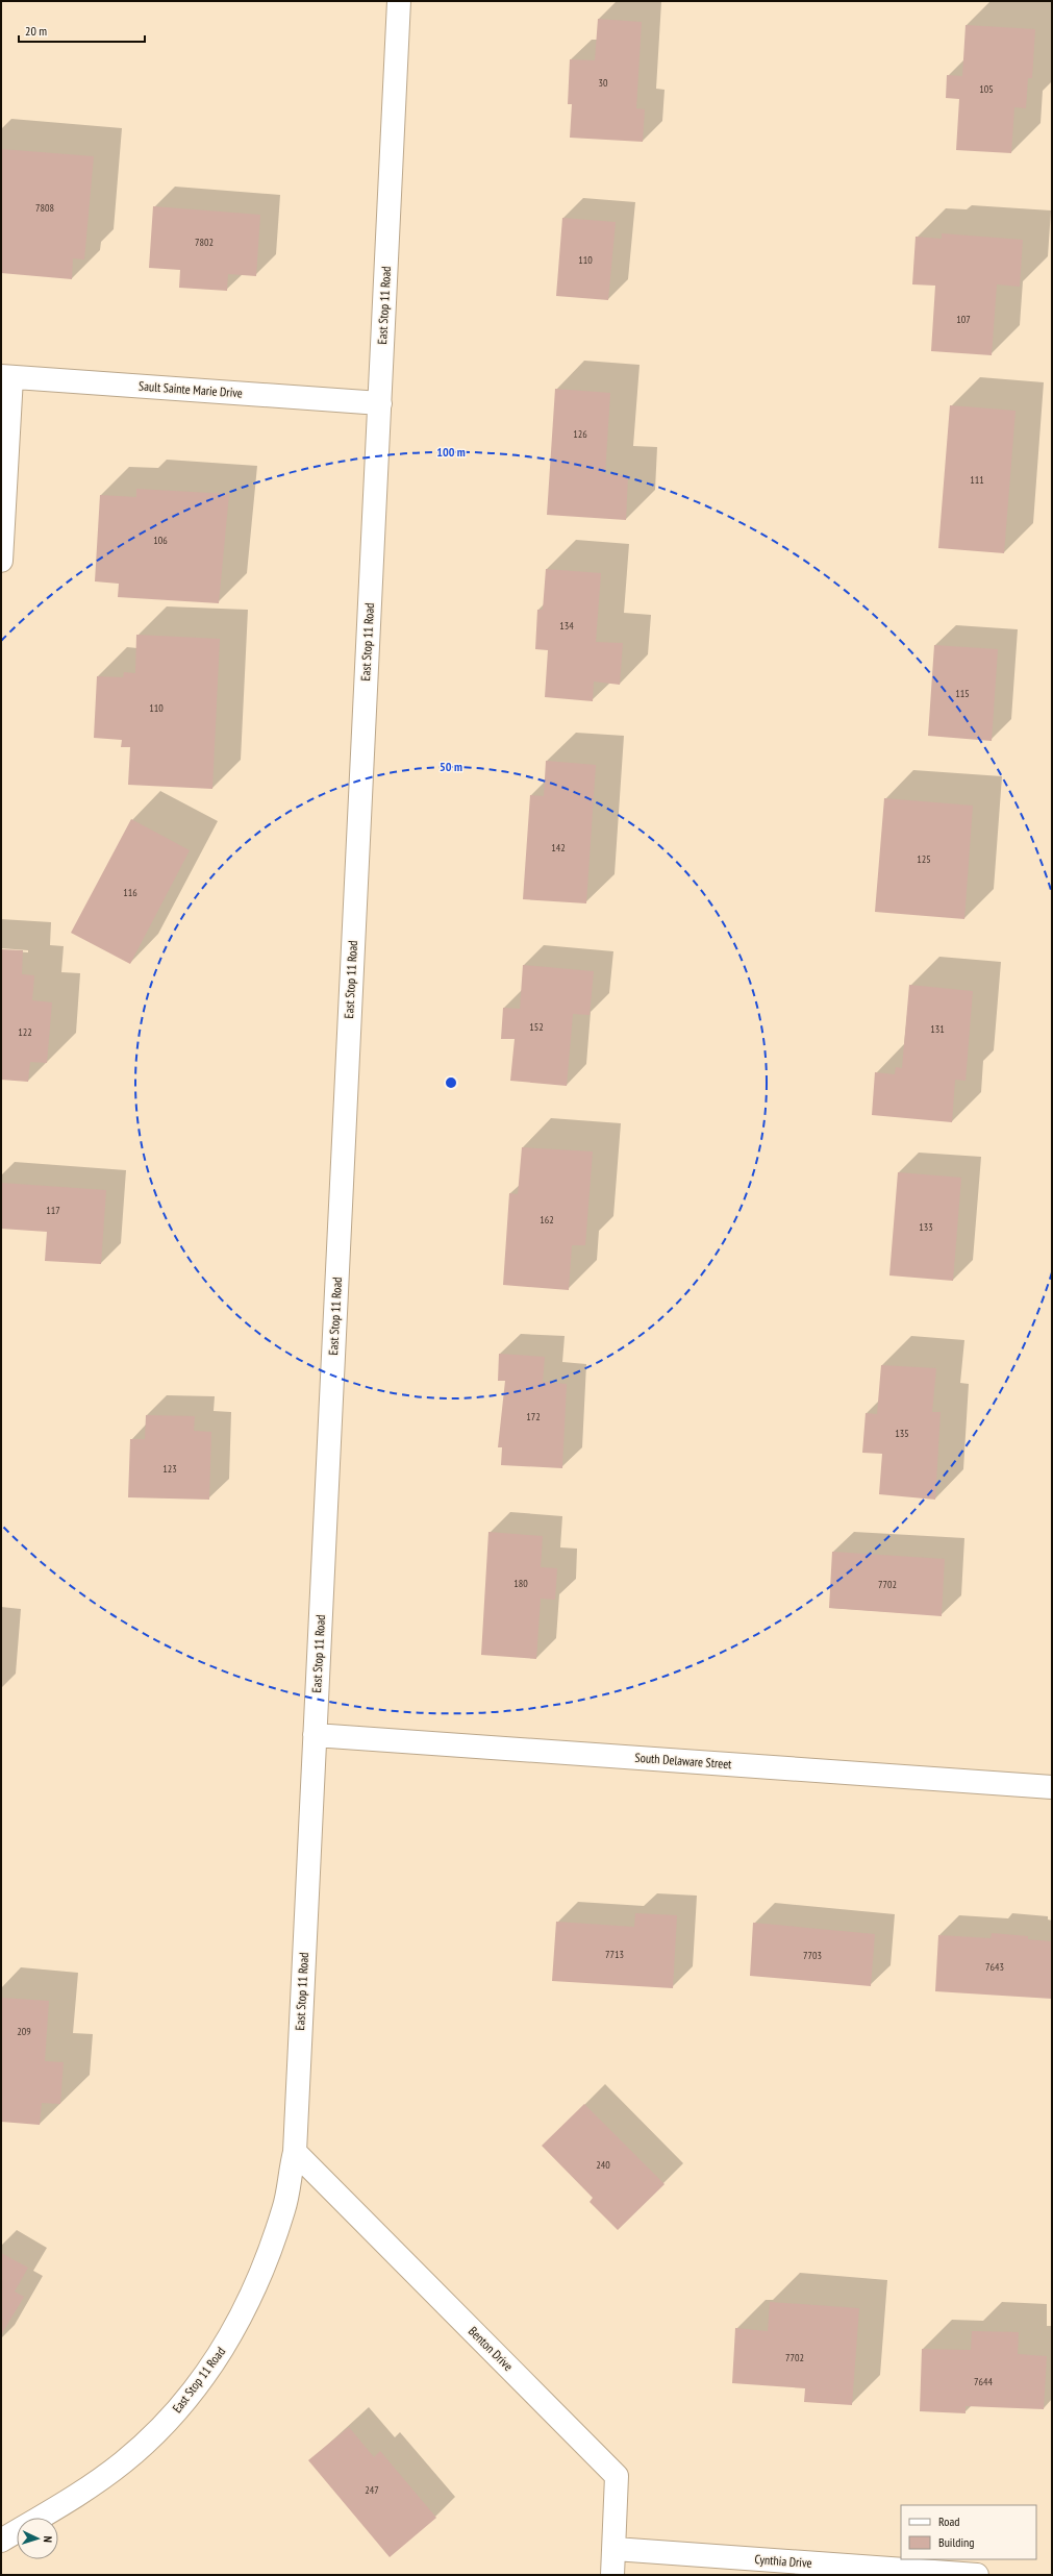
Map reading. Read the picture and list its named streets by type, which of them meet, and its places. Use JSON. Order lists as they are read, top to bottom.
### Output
{
  "streets": {
    "street": [
      "East Stop 11 Road",
      "Sault Sainte Marie Drive",
      "South Delaware Street",
      "Benton Drive",
      "Cynthia Drive"
    ]
  },
  "crossings": [
    ["East Stop 11 Road", "Sault Sainte Marie Drive"],
    ["East Stop 11 Road", "South Delaware Street"],
    ["East Stop 11 Road", "Benton Drive"],
    ["Benton Drive", "Cynthia Drive"]
  ],
  "house_numbers": [
    "30",
    "105",
    "7808",
    "7802",
    "110",
    "107",
    "126",
    "111",
    "106",
    "134",
    "115",
    "110",
    "142",
    "125",
    "116",
    "152",
    "131",
    "122",
    "117",
    "162",
    "133",
    "172",
    "135",
    "123",
    "180",
    "7702",
    "7713",
    "7703",
    "7643",
    "209",
    "240",
    "7702",
    "7644",
    "247"
  ],
  "legend": ["Road", "Building"],
  "scale_bar": "20 m",
  "north": "right",
  "rings": ["100 m", "50 m"]
}
